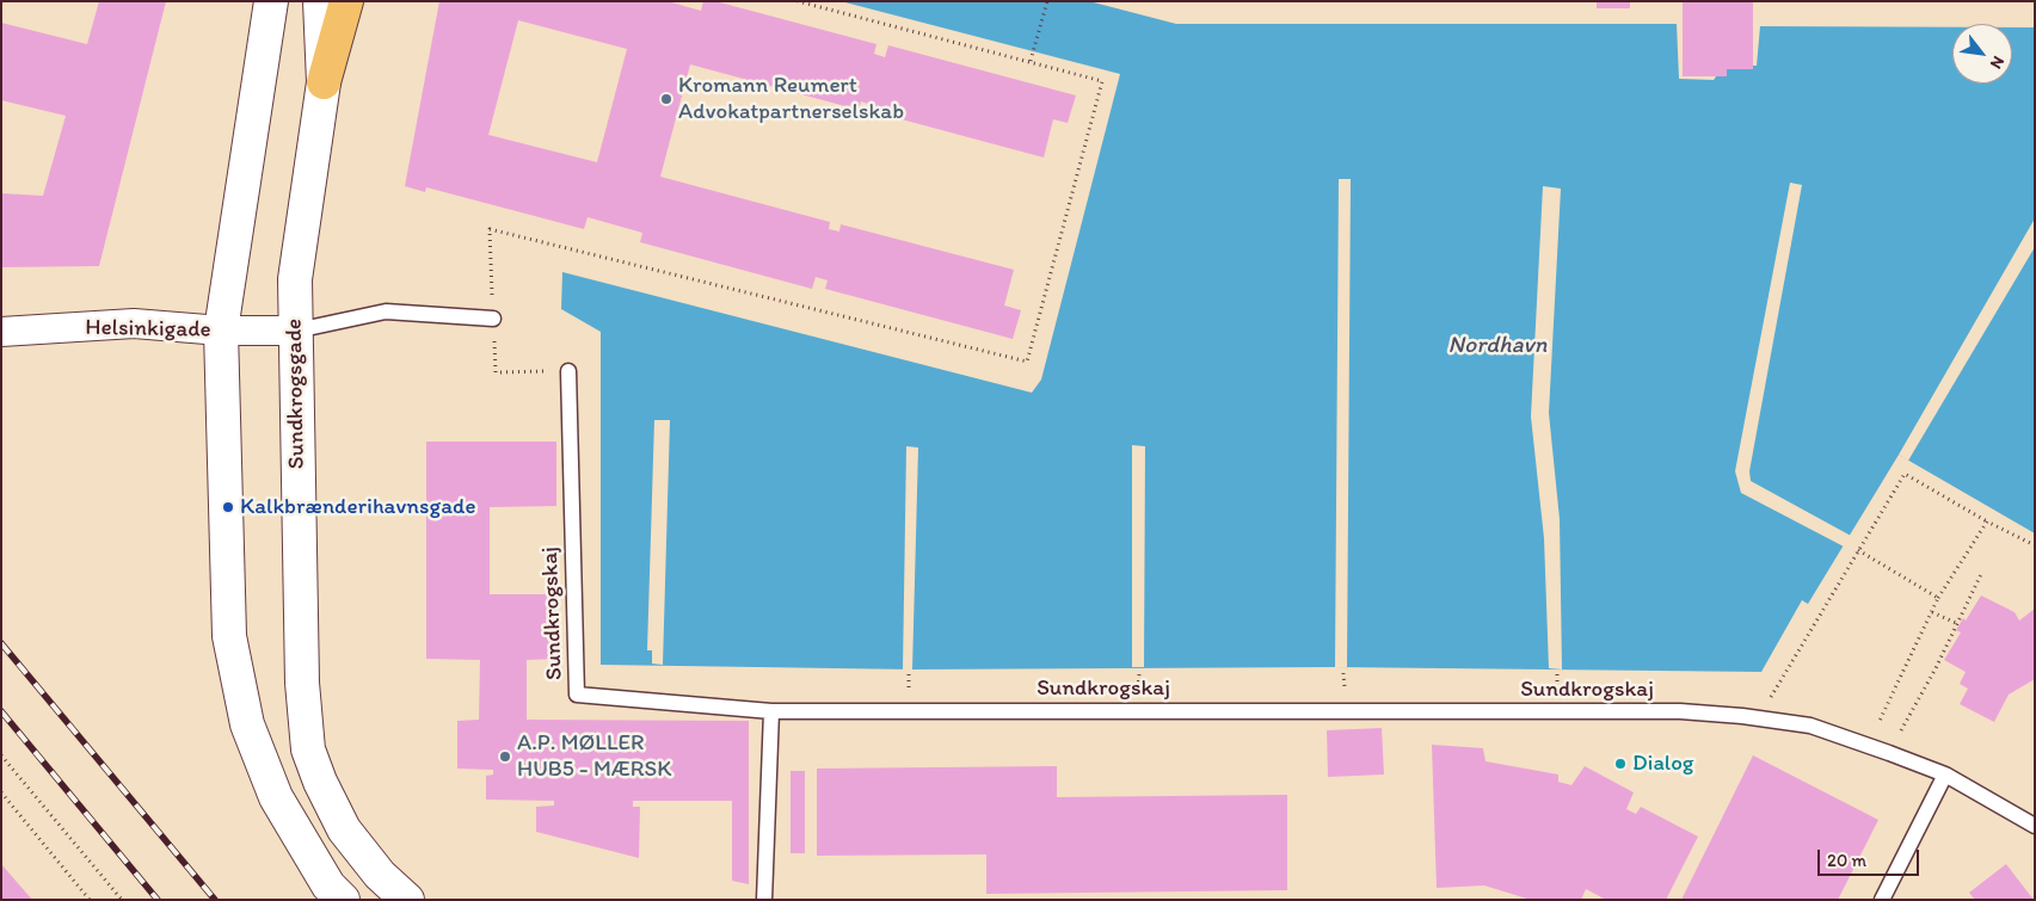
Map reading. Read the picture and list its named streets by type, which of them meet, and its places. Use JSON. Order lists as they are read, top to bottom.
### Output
{
  "streets": {
    "street": ["Helsinkigade", "Sundkrogsgade"],
    "lane": ["Sundkrogskaj"]
  },
  "crossings": [
    ["Helsinkigade", "Sundkrogsgade"]
  ],
  "water": ["Nordhavn"],
  "places": [
    "Kromann Reumert Advokatpartnerselskab",
    "Kalkbrænderihavnsgade",
    "A.P. MØLLER HUB5 - MÆRSK",
    "Dialog"
  ],
  "scale_bar": "20 m",
  "north": "bottom right"
}
